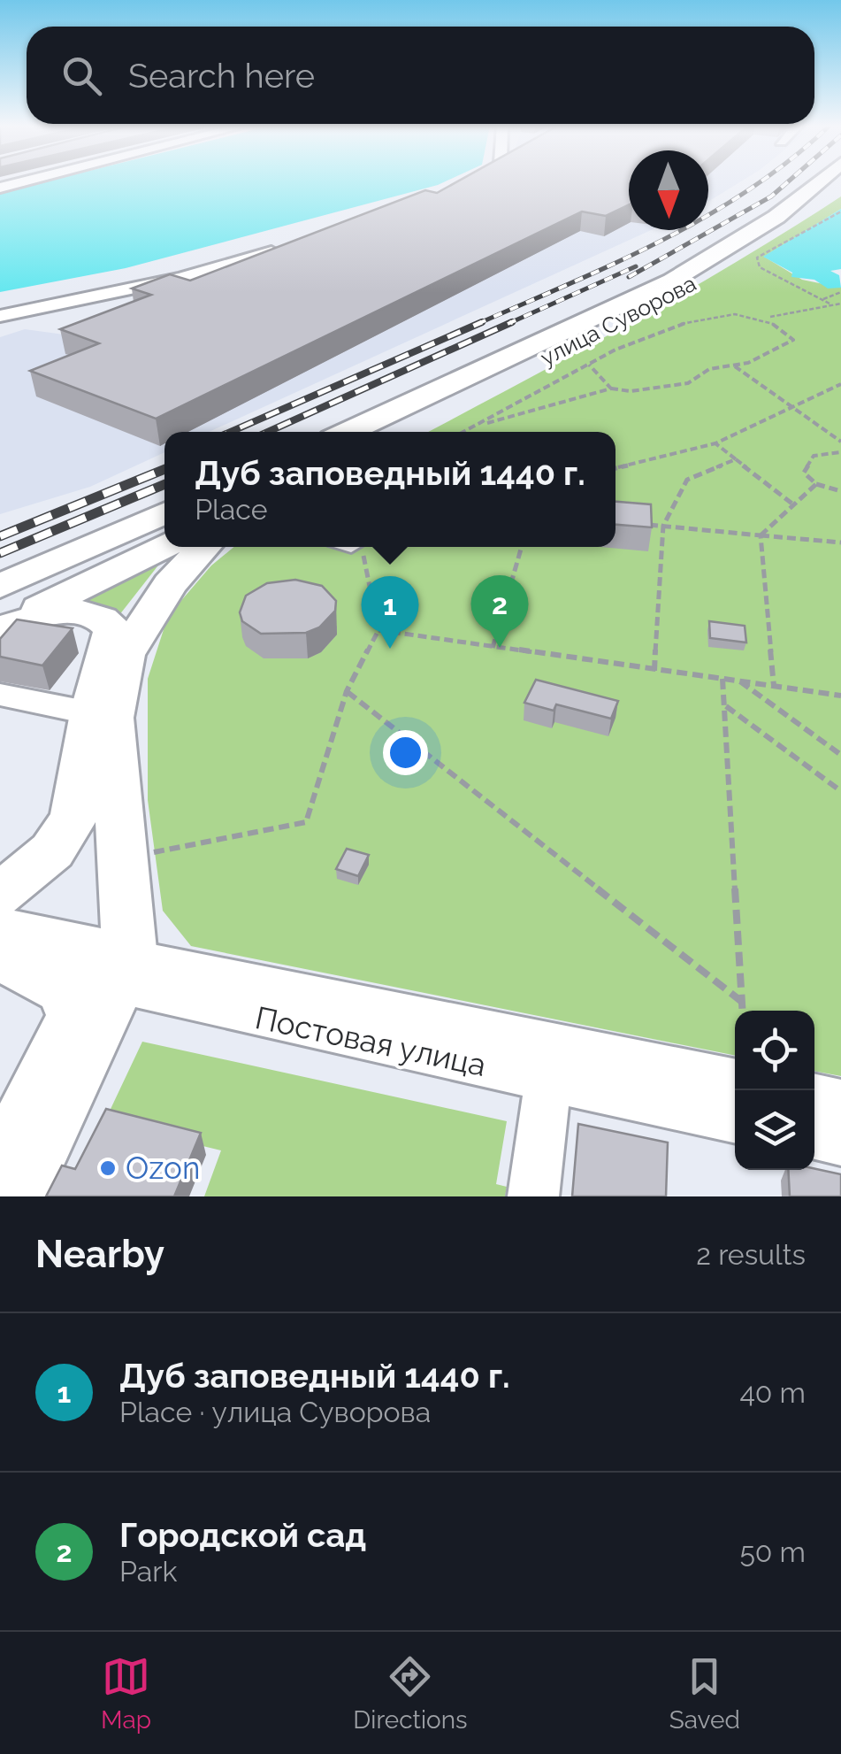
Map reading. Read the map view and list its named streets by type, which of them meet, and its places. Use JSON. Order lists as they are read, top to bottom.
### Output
{
  "streets": {
    "main road": ["улица Суворова", "Постовая улица"]
  },
  "places": ["Ozon"],
  "north": "bottom",
  "page": {
    "search": "Search here",
    "popup": ["Дуб заповедный 1440 г.", "Place"],
    "pins": ["2", "1"],
    "heading": ["Nearby", "2 results"],
    "list": [
      {
        "mark": "1",
        "name": "Дуб заповедный 1440 г.",
        "note": "Place · улица Суворова",
        "value": "40 m"
      },
      {
        "mark": "2",
        "name": "Городской сад",
        "note": "Park",
        "value": "50 m"
      }
    ],
    "nav": ["Map", "Directions", "Saved"]
  }
}
